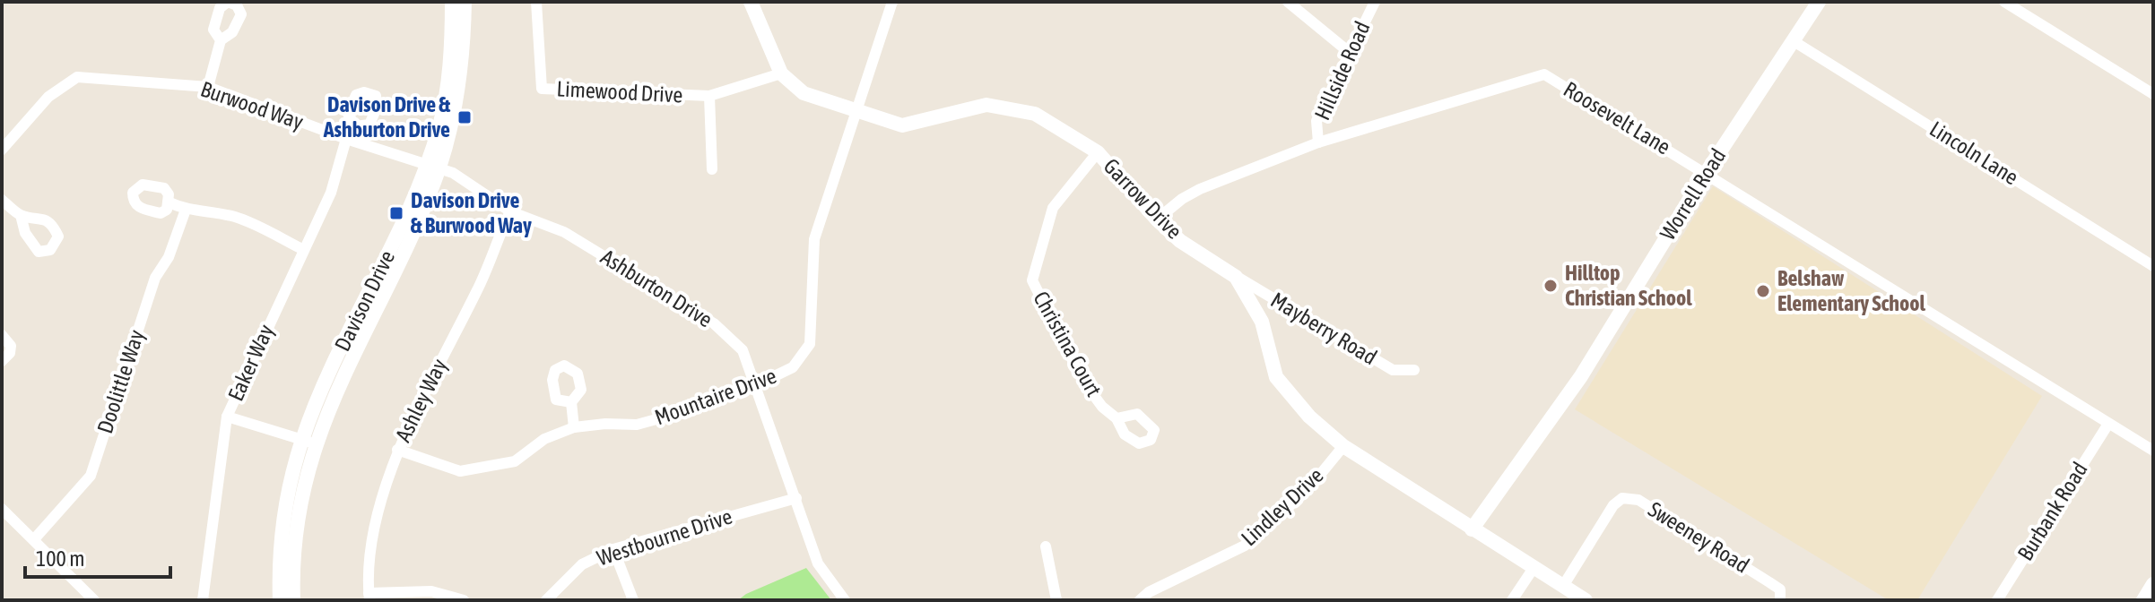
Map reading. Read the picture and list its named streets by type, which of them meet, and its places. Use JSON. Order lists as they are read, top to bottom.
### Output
{
  "streets": {
    "street": [
      "Hillside Road",
      "Limewood Drive",
      "Burwood Way",
      "Roosevelt Lane",
      "Lincoln Lane",
      "Worrell Road",
      "Garrow Drive",
      "Ashburton Drive",
      "Davison Drive",
      "Mayberry Road",
      "Christina Court",
      "Eaker Way",
      "Doolittle Way",
      "Mountaire Drive",
      "Ashley Way",
      "Lindley Drive",
      "Burbank Road",
      "Westbourne Drive",
      "Sweeney Road"
    ]
  },
  "crossings": [
    ["Hillside Road", "Roosevelt Lane"],
    ["Limewood Drive", "Garrow Drive"],
    ["Burwood Way", "Ashburton Drive"],
    ["Burwood Way", "Davison Drive"],
    ["Burwood Way", "Eaker Way"],
    ["Roosevelt Lane", "Worrell Road"],
    ["Roosevelt Lane", "Garrow Drive"],
    ["Roosevelt Lane", "Burbank Road"],
    ["Lincoln Lane", "Worrell Road"],
    ["Worrell Road", "Garrow Drive"],
    ["Garrow Drive", "Mayberry Road"],
    ["Garrow Drive", "Christina Court"],
    ["Garrow Drive", "Mountaire Drive"],
    ["Garrow Drive", "Lindley Drive"],
    ["Garrow Drive", "Sweeney Road"],
    ["Ashburton Drive", "Davison Drive"],
    ["Ashburton Drive", "Mountaire Drive"],
    ["Ashburton Drive", "Ashley Way"],
    ["Ashburton Drive", "Westbourne Drive"],
    ["Mountaire Drive", "Ashley Way"]
  ],
  "places": {
    "transit": ["Davison Drive & Ashburton Drive", "Davison Drive & Burwood Way"],
    "other": ["Hilltop Christian School", "Belshaw Elementary School"]
  },
  "scale_bar": "100 m"
}
